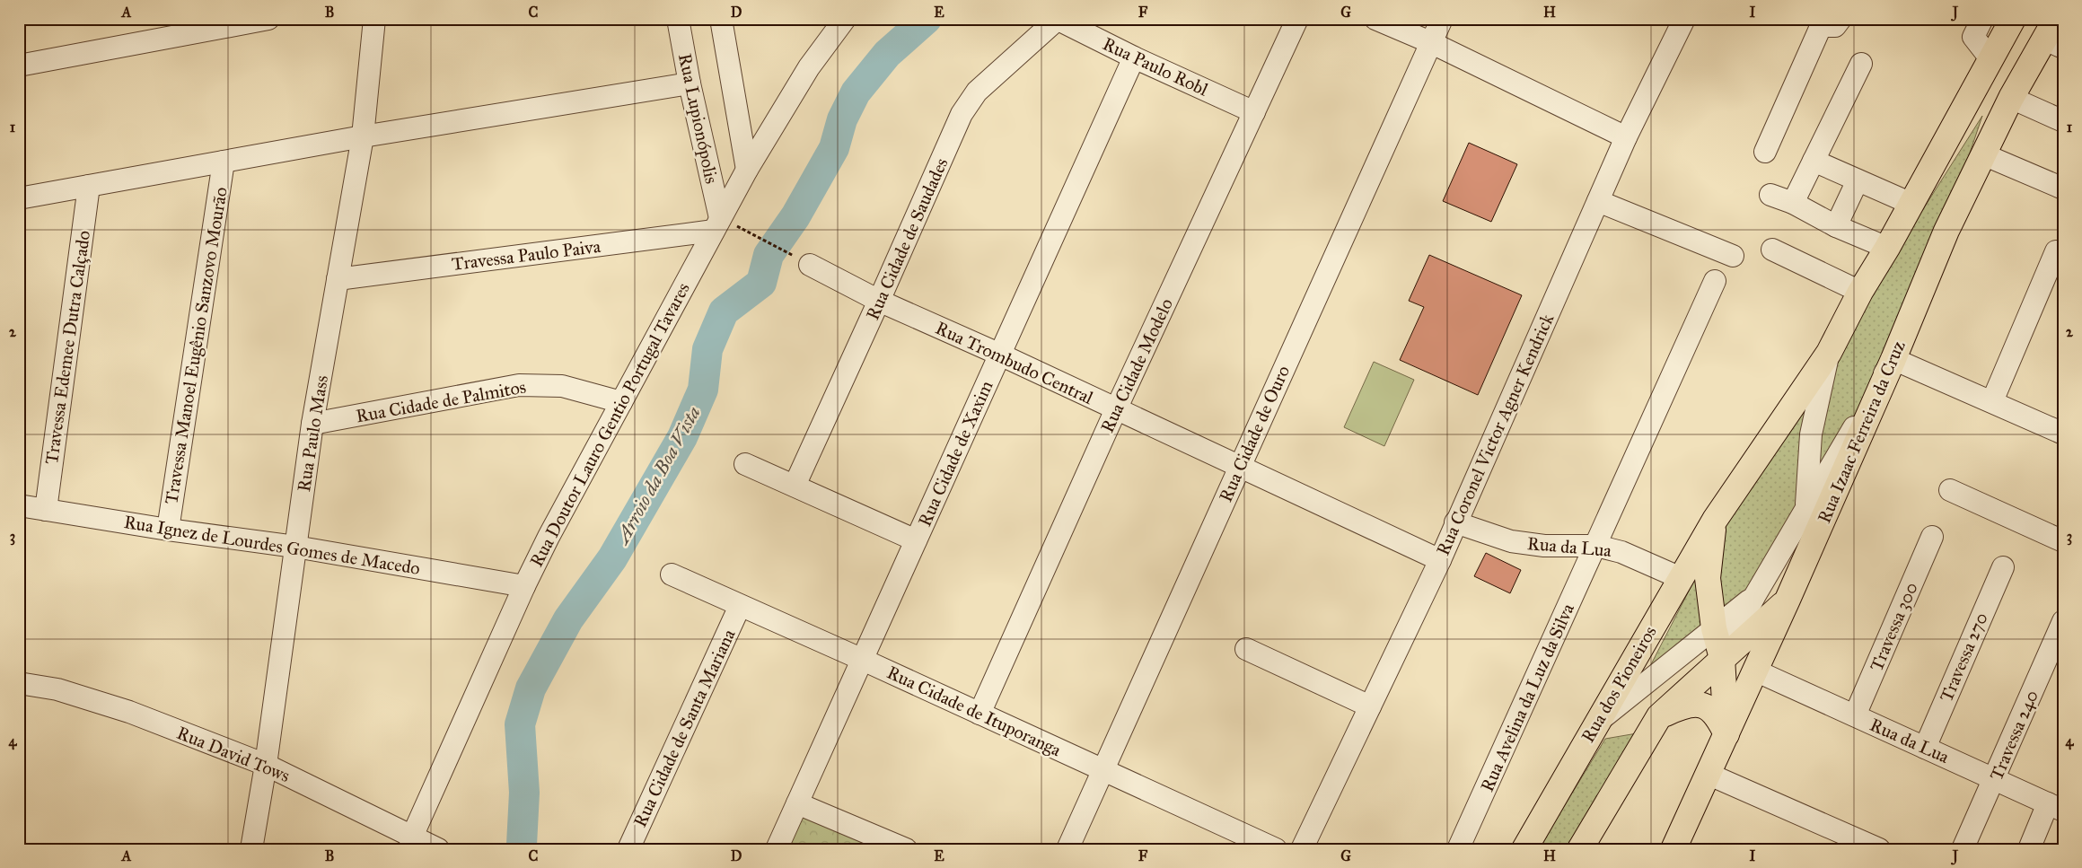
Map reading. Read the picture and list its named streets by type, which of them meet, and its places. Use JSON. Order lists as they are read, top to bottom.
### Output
{
  "streets": {
    "main road": ["Rua Izaac Ferreira da Cruz", "Rua dos Pioneiros"],
    "street": [
      "Rua Paulo Robl",
      "Rua Lupionópolis",
      "Rua Cidade de Saudades",
      "Travessa Paulo Paiva",
      "Travessa Manoel Eugênio Sanzovo Mourão",
      "Travessa Edemee Dutra Calçado",
      "Rua Trombudo Central",
      "Rua Cidade Modelo",
      "Rua Cidade de Palmitos",
      "Rua Doutor Lauro Gentio Portugal Tavares",
      "Rua Paulo Mass",
      "Rua Cidade de Ouro",
      "Rua Coronel Victor Agner Kendrick",
      "Rua Cidade de Xaxim",
      "Rua Ignez de Lourdes Gomes de Macedo",
      "Rua da Lua",
      "Travessa 300",
      "Travessa 270",
      "Rua Avelina da Luz da Silva",
      "Rua Cidade de Ituporanga",
      "Rua Cidade de Santa Mariana",
      "Travessa 240",
      "Rua David Tows"
    ]
  },
  "crossings": [
    ["Rua Paulo Robl", "Rua Cidade de Saudades"],
    ["Rua Paulo Robl", "Rua Cidade Modelo"],
    ["Rua Paulo Robl", "Rua Cidade de Xaxim"],
    ["Rua Lupionópolis", "Travessa Paulo Paiva"],
    ["Rua Lupionópolis", "Rua Doutor Lauro Gentio Portugal Tavares"],
    ["Rua Cidade de Saudades", "Rua Trombudo Central"],
    ["Travessa Paulo Paiva", "Rua Doutor Lauro Gentio Portugal Tavares"],
    ["Travessa Paulo Paiva", "Rua Paulo Mass"],
    ["Travessa Manoel Eugênio Sanzovo Mourão", "Rua Ignez de Lourdes Gomes de Macedo"],
    ["Travessa Edemee Dutra Calçado", "Rua Ignez de Lourdes Gomes de Macedo"],
    ["Rua Trombudo Central", "Rua Cidade Modelo"],
    ["Rua Trombudo Central", "Rua Cidade de Ouro"],
    ["Rua Trombudo Central", "Rua Coronel Victor Agner Kendrick"],
    ["Rua Trombudo Central", "Rua Cidade de Xaxim"],
    ["Rua Cidade Modelo", "Rua Cidade de Ituporanga"],
    ["Rua Cidade de Palmitos", "Rua Doutor Lauro Gentio Portugal Tavares"],
    ["Rua Cidade de Palmitos", "Rua Paulo Mass"],
    ["Rua Doutor Lauro Gentio Portugal Tavares", "Rua Ignez de Lourdes Gomes de Macedo"],
    ["Rua Doutor Lauro Gentio Portugal Tavares", "Rua David Tows"],
    ["Rua Izaac Ferreira da Cruz", "Rua da Lua"],
    ["Rua Paulo Mass", "Rua Ignez de Lourdes Gomes de Macedo"],
    ["Rua Paulo Mass", "Rua David Tows"],
    ["Rua Cidade de Ouro", "Rua Cidade de Ituporanga"],
    ["Rua Coronel Victor Agner Kendrick", "Rua da Lua"],
    ["Rua Cidade de Xaxim", "Rua Cidade de Ituporanga"],
    ["Rua da Lua", "Travessa 300"],
    ["Rua da Lua", "Travessa 270"],
    ["Rua da Lua", "Rua dos Pioneiros"],
    ["Rua da Lua", "Rua Avelina da Luz da Silva"],
    ["Rua da Lua", "Travessa 240"],
    ["Rua Cidade de Ituporanga", "Rua Cidade de Santa Mariana"]
  ],
  "water": ["Arroio da Boa Vista"],
  "grid": {
    "columns": [
      "A",
      "B",
      "C",
      "D",
      "E",
      "F",
      "G",
      "H",
      "I",
      "J"
    ],
    "rows": [
      "1",
      "2",
      "3",
      "4"
    ]
  }
}
